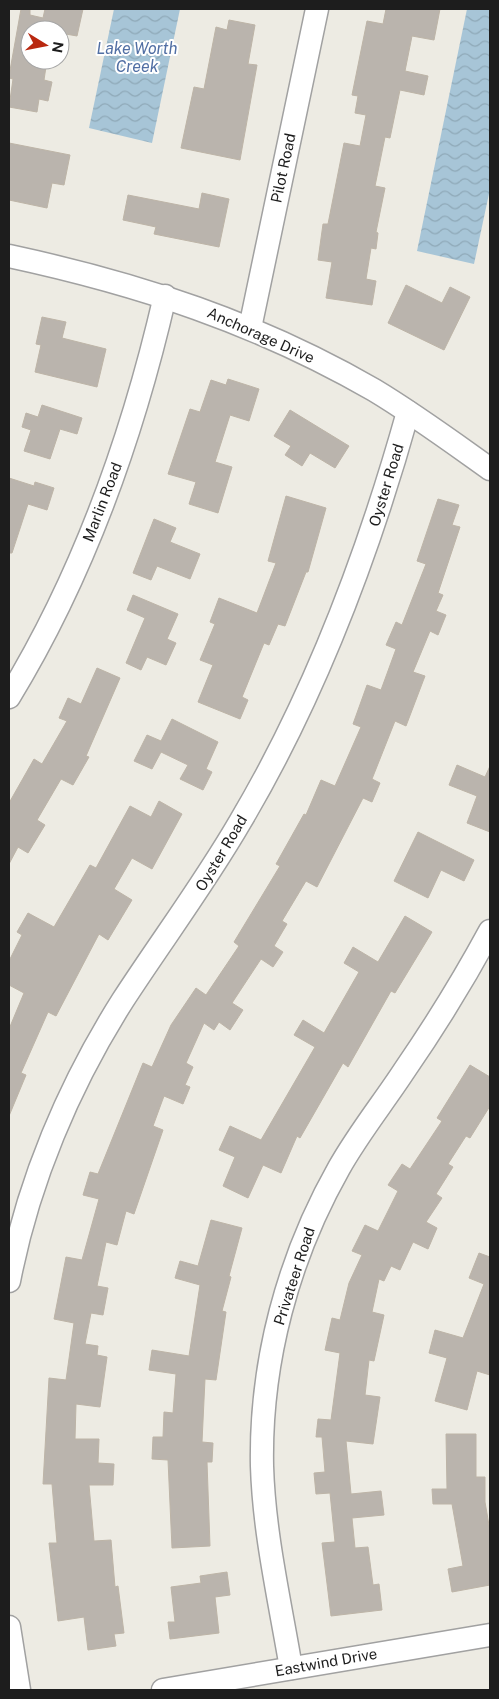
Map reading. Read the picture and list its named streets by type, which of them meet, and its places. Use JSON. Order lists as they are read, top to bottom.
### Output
{
  "streets": {
    "street": [
      "Pilot Road",
      "Anchorage Drive",
      "Oyster Road",
      "Marlin Road",
      "Privateer Road",
      "Eastwind Drive"
    ]
  },
  "crossings": [
    ["Pilot Road", "Anchorage Drive"],
    ["Anchorage Drive", "Oyster Road"],
    ["Anchorage Drive", "Marlin Road"],
    ["Privateer Road", "Eastwind Drive"]
  ],
  "water": ["Lake Worth Creek"],
  "north": "right"
}
